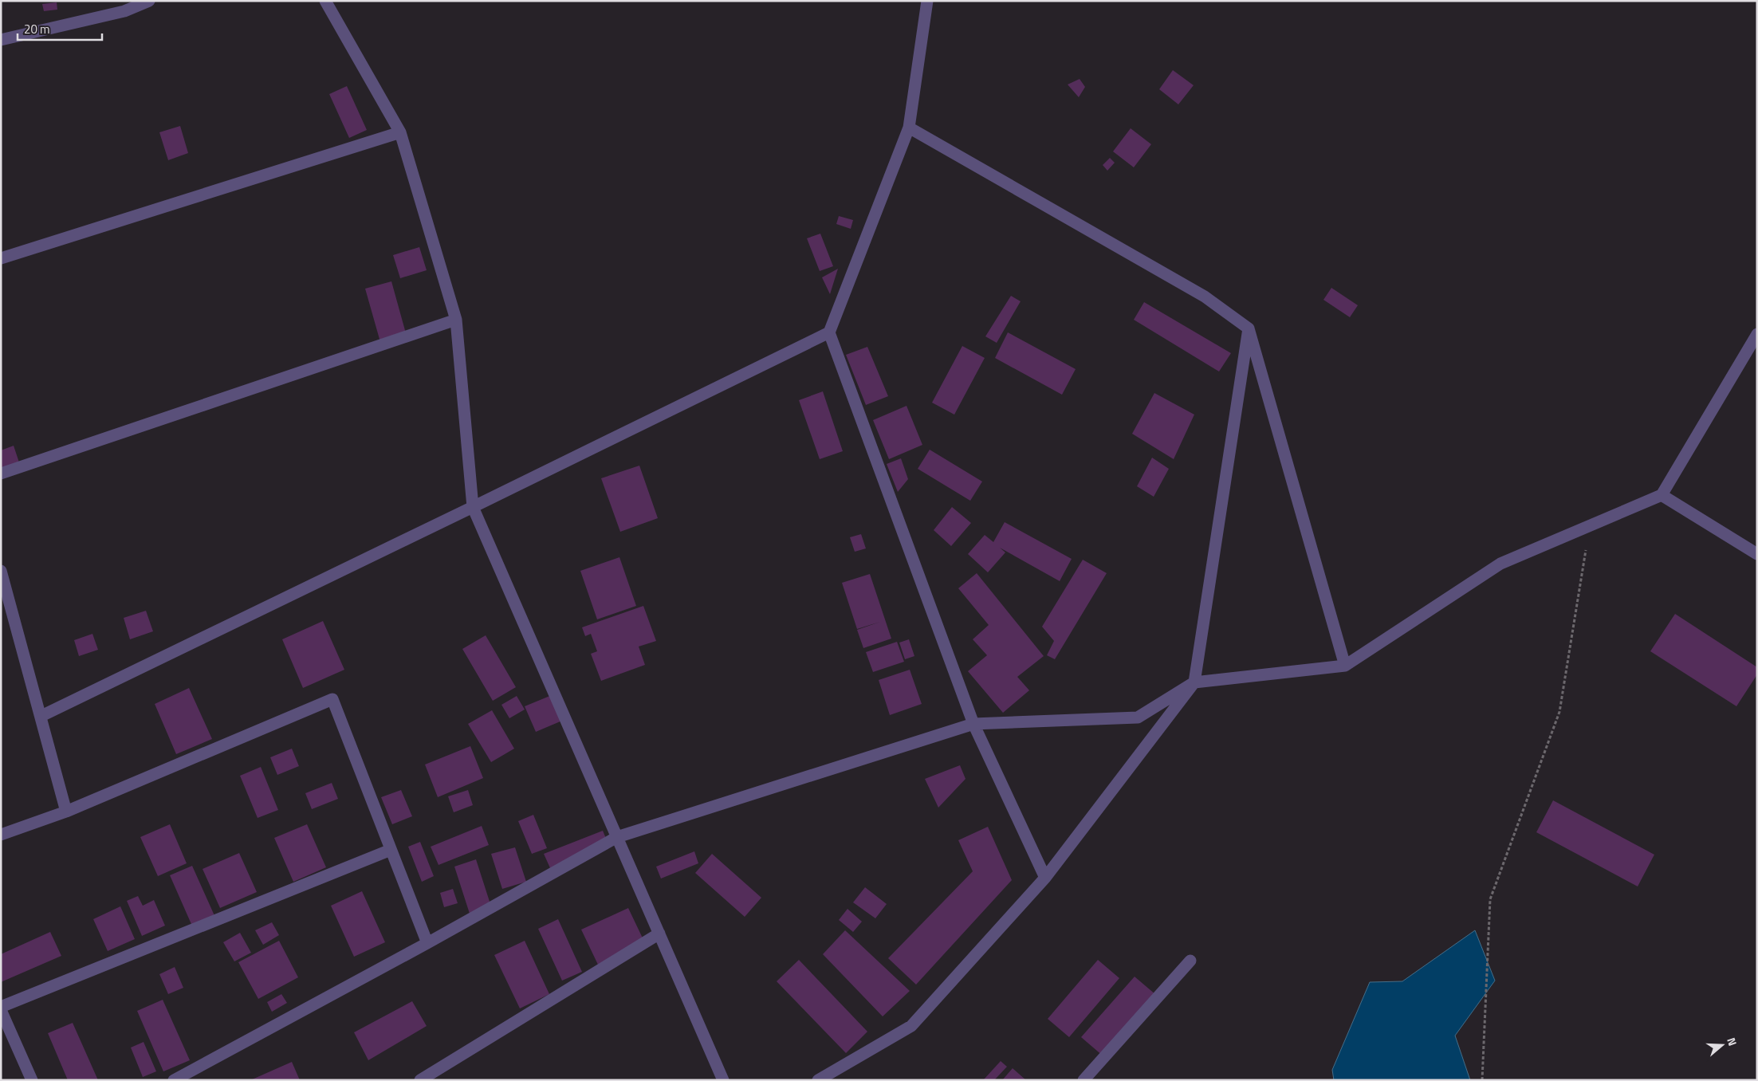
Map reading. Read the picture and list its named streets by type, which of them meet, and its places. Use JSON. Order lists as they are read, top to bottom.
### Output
{
  "scale_bar": "20 m",
  "north": "right"
}
